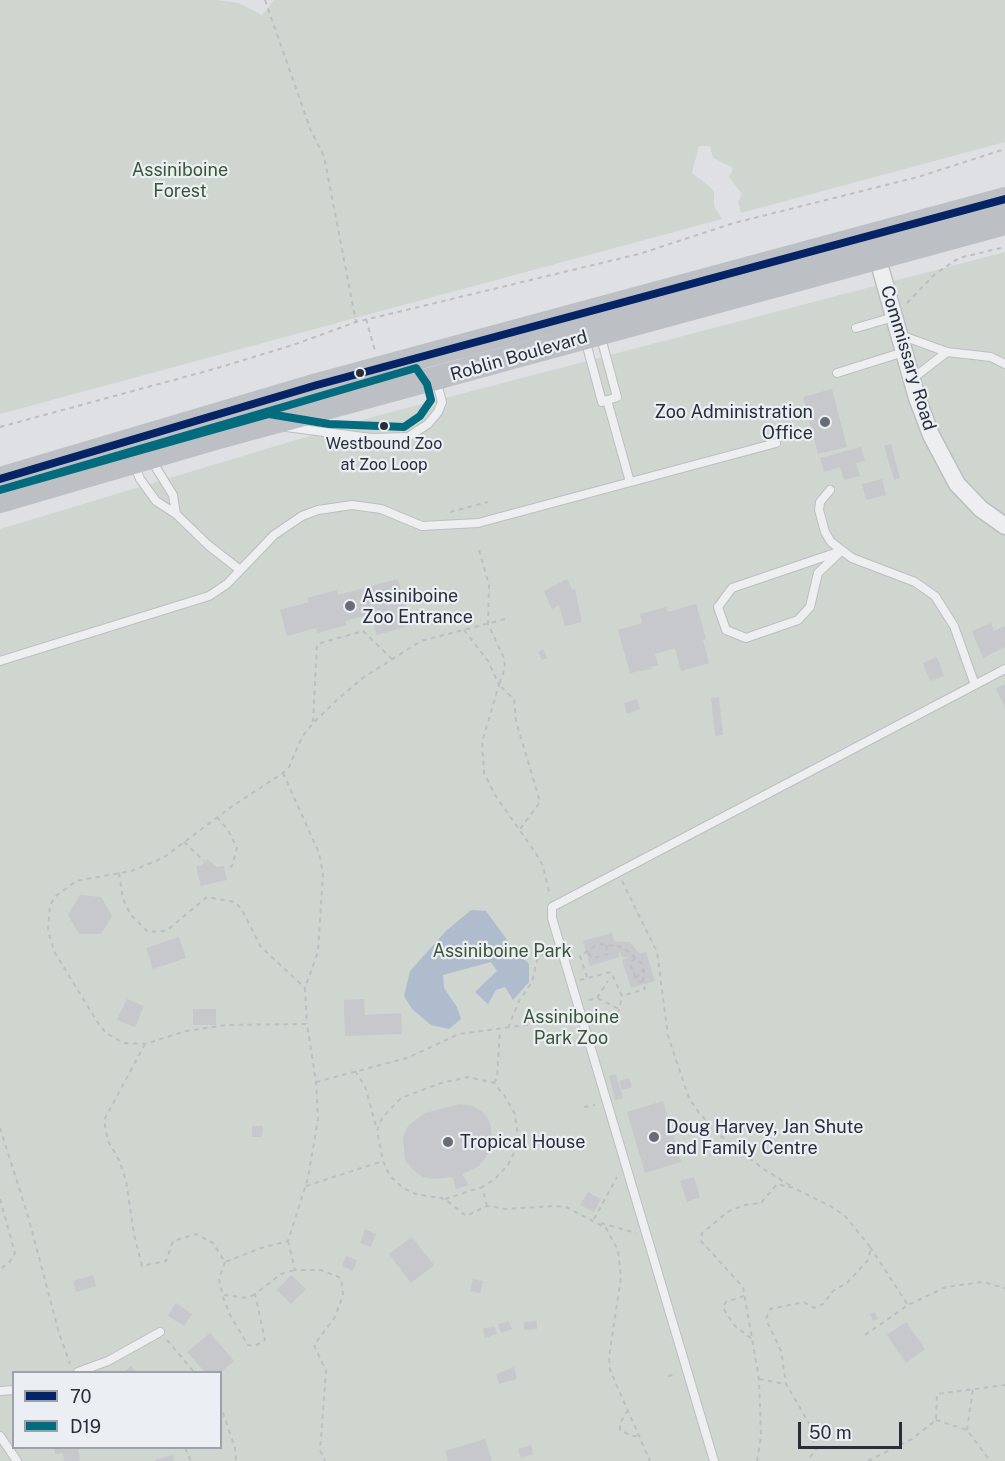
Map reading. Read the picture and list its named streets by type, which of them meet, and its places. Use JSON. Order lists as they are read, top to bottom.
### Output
{
  "streets": {
    "main road": ["Roblin Boulevard"],
    "street": ["Commissary Road"]
  },
  "crossings": [
    ["Roblin Boulevard", "Commissary Road"]
  ],
  "parks": ["Assiniboine Forest", "Assiniboine Park", "Assiniboine Park Zoo"],
  "places": [
    "Zoo Administration Office",
    "Westbound Zoo at Zoo Loop",
    "Assiniboine Zoo Entrance",
    "Doug Harvey, Jan Shute and Family Centre",
    "Tropical House"
  ],
  "lines": ["transit line 70", "transit line D19"],
  "legend": ["70", "D19"],
  "scale_bar": "50 m"
}
